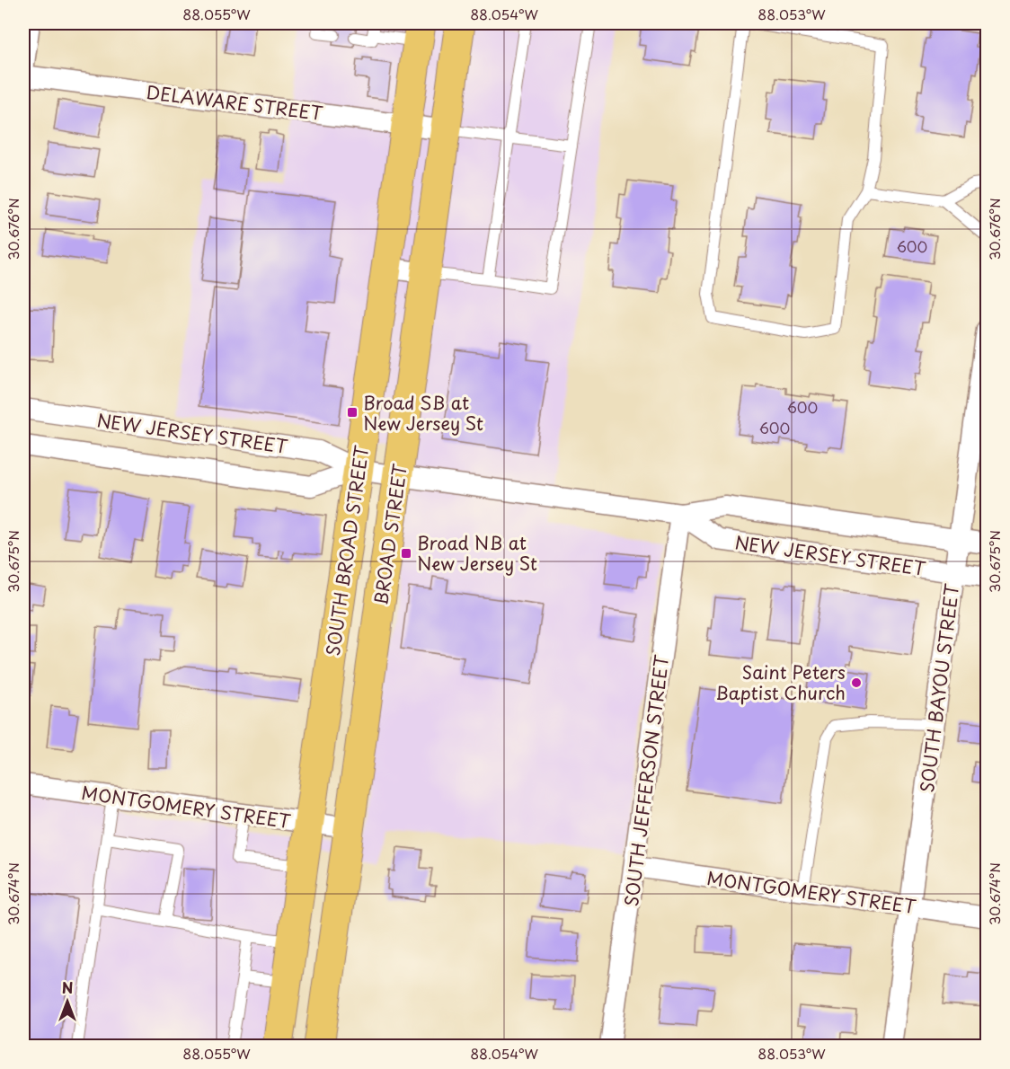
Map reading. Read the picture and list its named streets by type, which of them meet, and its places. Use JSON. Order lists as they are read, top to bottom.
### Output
{
  "streets": {
    "main road": ["BROAD STREET", "SOUTH BROAD STREET"],
    "street": [
      "DELAWARE STREET",
      "NEW JERSEY STREET",
      "SOUTH BAYOU STREET",
      "SOUTH JEFFERSON STREET",
      "MONTGOMERY STREET"
    ]
  },
  "crossings": [
    ["DELAWARE STREET", "BROAD STREET"],
    ["DELAWARE STREET", "SOUTH BROAD STREET"],
    ["NEW JERSEY STREET", "BROAD STREET"],
    ["NEW JERSEY STREET", "SOUTH BROAD STREET"],
    ["NEW JERSEY STREET", "SOUTH BAYOU STREET"],
    ["NEW JERSEY STREET", "SOUTH JEFFERSON STREET"],
    ["BROAD STREET", "MONTGOMERY STREET"],
    ["SOUTH BROAD STREET", "MONTGOMERY STREET"],
    ["SOUTH BAYOU STREET", "MONTGOMERY STREET"],
    ["SOUTH JEFFERSON STREET", "MONTGOMERY STREET"]
  ],
  "places": {
    "transit": ["Broad SB at New Jersey St", "Broad NB at New Jersey St"],
    "other": ["Saint Peters Baptist Church"]
  },
  "house_numbers": ["600", "600", "600"],
  "north": "top",
  "coordinates": [
    "88.055°W",
    "88.054°W",
    "88.053°W",
    "30.676°N",
    "30.675°N",
    "30.674°N"
  ]
}
